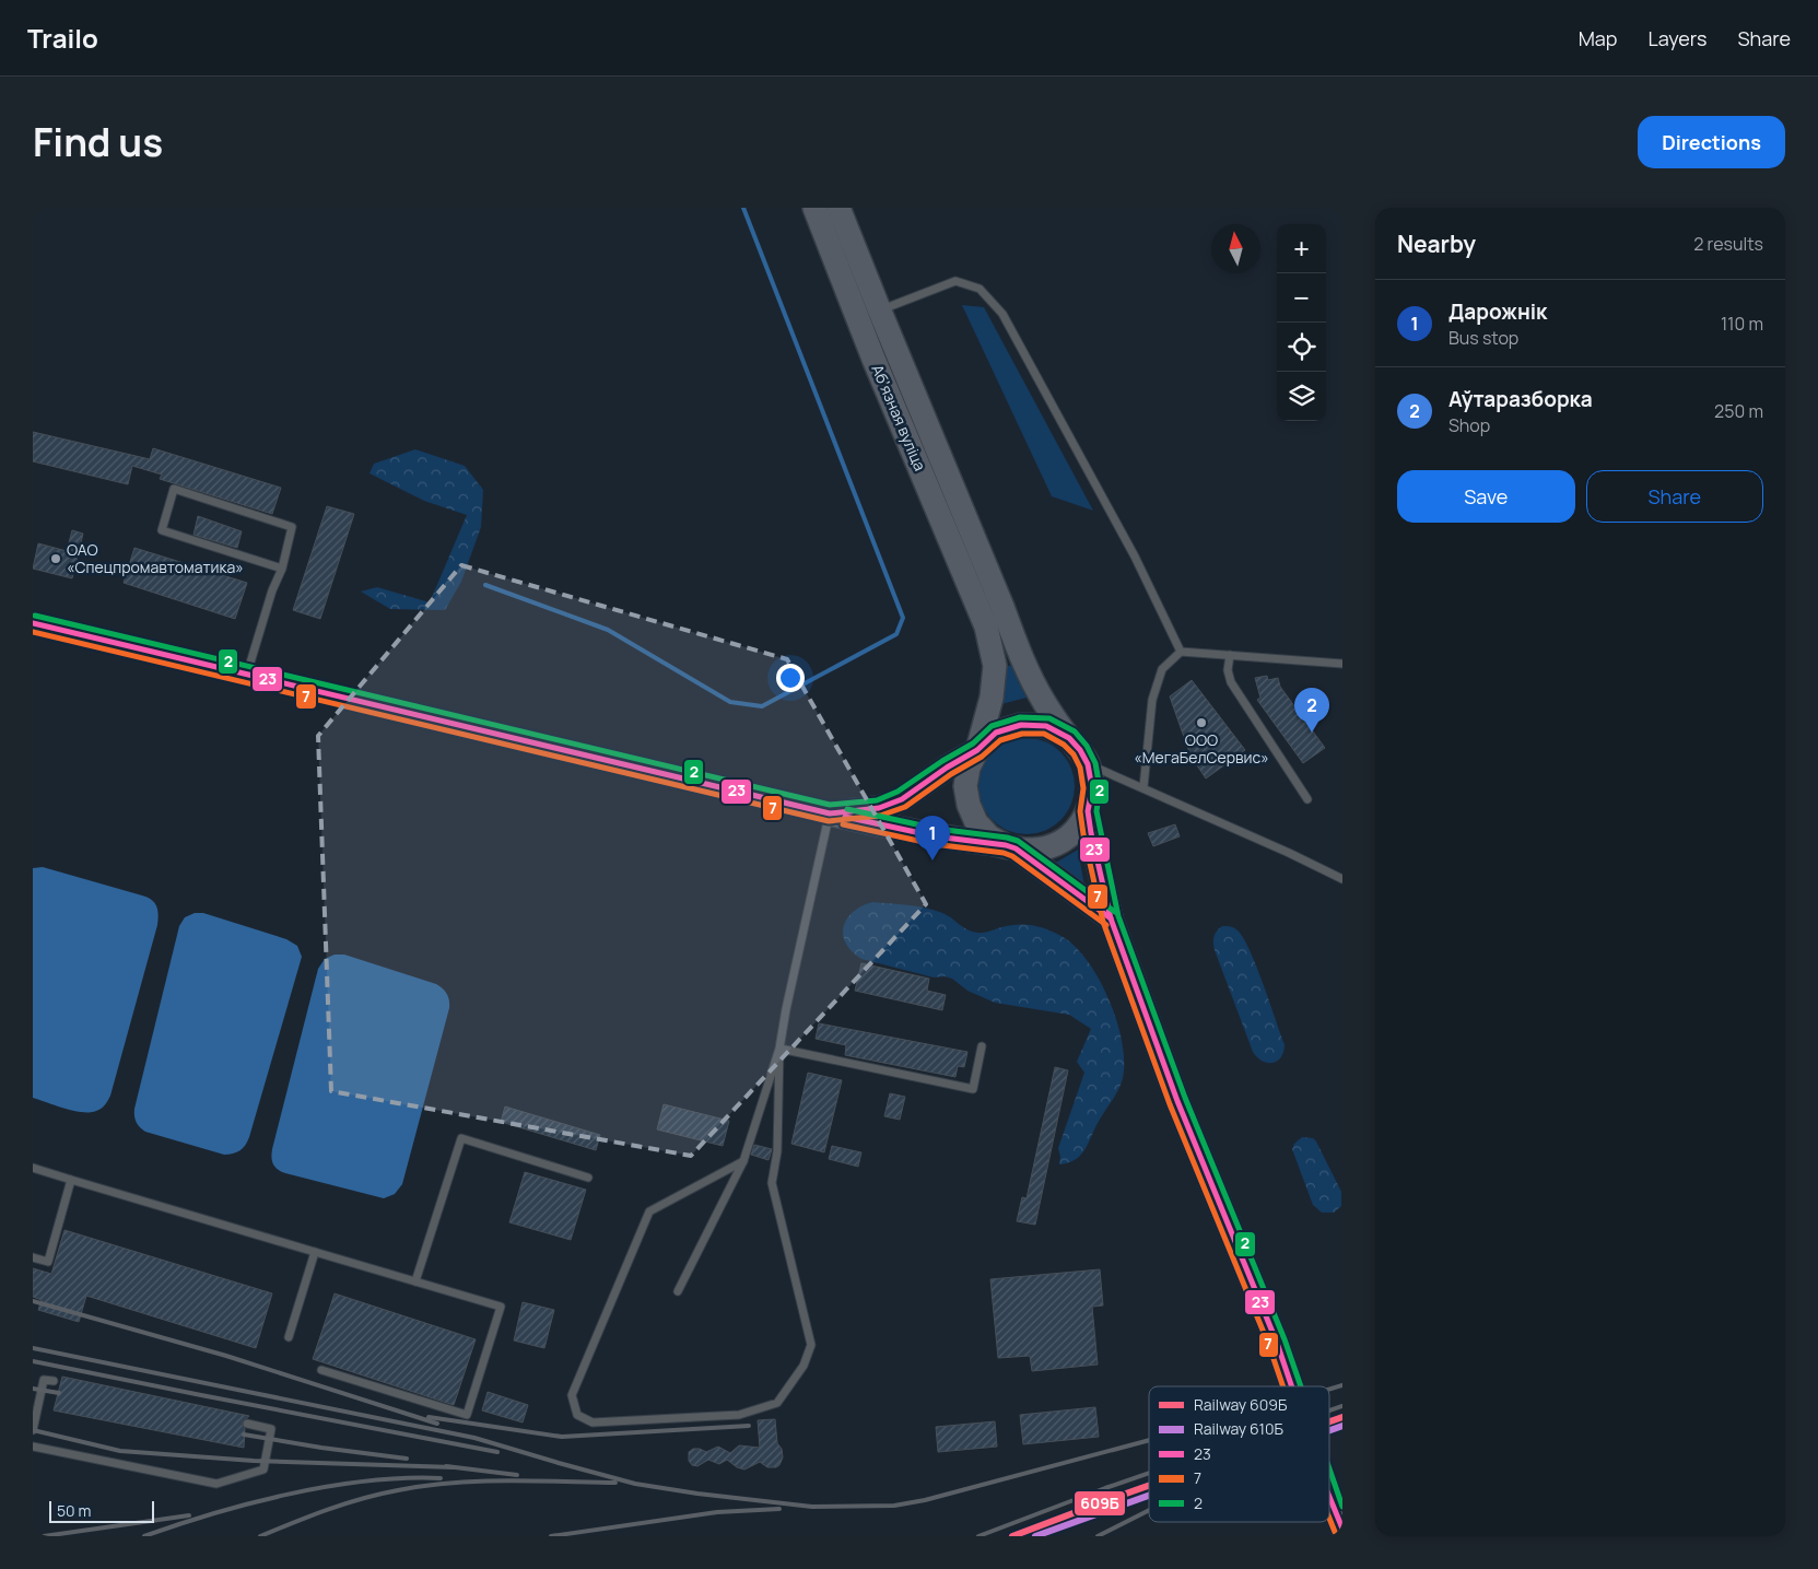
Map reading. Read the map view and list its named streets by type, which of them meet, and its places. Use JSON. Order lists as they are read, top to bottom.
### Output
{
  "streets": {
    "main road": ["Абʼязная вуліца"]
  },
  "places": ["ОАО «Спецпромавтоматика»", "ООО «МегаБелСервис»"],
  "lines": [
    "transit line 2",
    "transit line 23",
    "transit line 7",
    "rail line 609Б",
    "rail line 610Б"
  ],
  "legend": [
    "Railway 609Б",
    "Railway 610Б",
    "23",
    "7",
    "2"
  ],
  "scale_bar": "50 m",
  "north": "top",
  "page": {
    "header": "Trailo",
    "nav": ["Map", "Layers", "Share"],
    "title": "Find us",
    "buttons": [
      "Directions",
      ["Save", "Share"]
    ],
    "heading": ["Nearby", "2 results"],
    "map_buttons": ["+", "−"],
    "list": [
      {
        "mark": "1",
        "name": "Дарожнік",
        "note": "Bus stop",
        "value": "110 m"
      },
      {
        "mark": "2",
        "name": "Аўтаразборка",
        "note": "Shop",
        "value": "250 m"
      }
    ],
    "pins": ["2", "1"],
    "scale": "50 m"
  }
}
